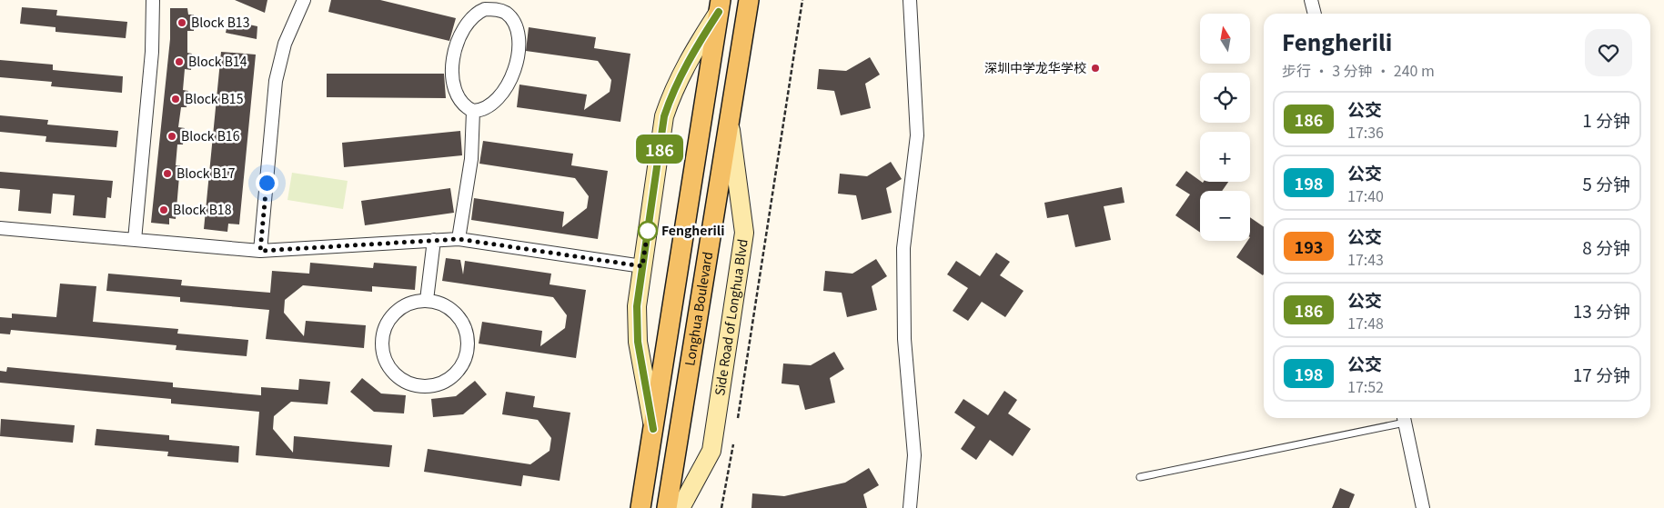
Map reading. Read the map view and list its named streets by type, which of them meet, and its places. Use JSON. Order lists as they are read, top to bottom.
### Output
{
  "streets": {
    "main road": ["Longhua Boulevard", "Side Road of Longhua Blvd"]
  },
  "crossings": [
    ["Longhua Boulevard", "Side Road of Longhua Blvd"]
  ],
  "places": [
    "Block B13",
    "Block B14",
    "深圳中学龙华学校",
    "Block B15",
    "Block B16",
    "Block B17",
    "Block B18",
    "Fengherili"
  ],
  "lines": ["bus line 186"],
  "north": "top",
  "page": {
    "on_map": "186",
    "map_buttons": ["+", "−"],
    "heading": ["Fengherili", "步行 · 3 分钟 · 240 m"],
    "list": [
      {
        "mark": "186",
        "name": "公交",
        "note": "17:36",
        "value": "1 分钟"
      },
      {
        "mark": "198",
        "name": "公交",
        "note": "17:40",
        "value": "5 分钟"
      },
      {
        "mark": "193",
        "name": "公交",
        "note": "17:43",
        "value": "8 分钟"
      },
      {
        "mark": "186",
        "name": "公交",
        "note": "17:48",
        "value": "13 分钟"
      },
      {
        "mark": "198",
        "name": "公交",
        "note": "17:52",
        "value": "17 分钟"
      }
    ]
  }
}
